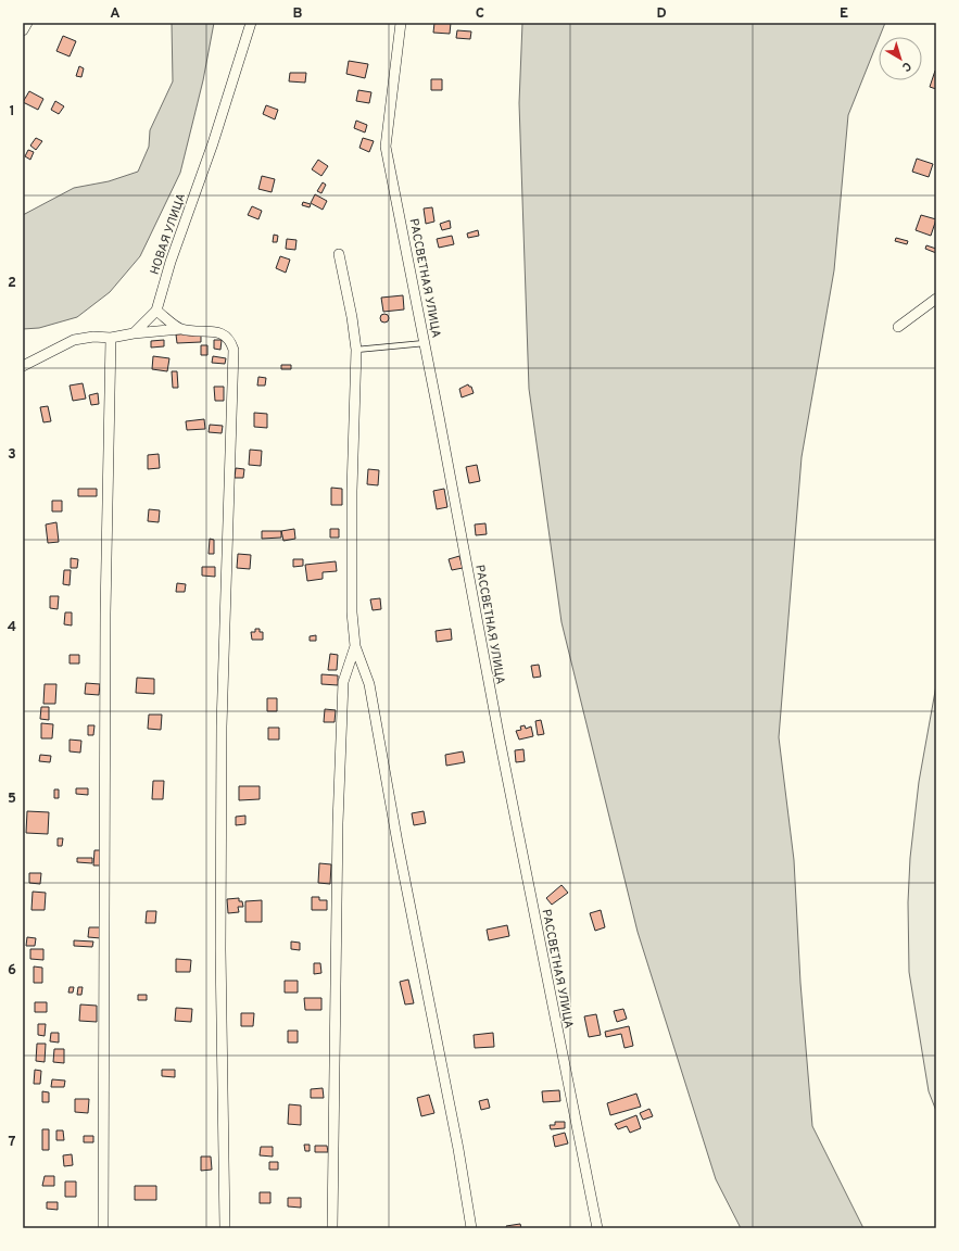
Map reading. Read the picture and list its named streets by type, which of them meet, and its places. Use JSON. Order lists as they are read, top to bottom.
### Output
{
  "streets": {
    "street": ["НОВАЯ УЛИЦА", "РАССВЕТНАЯ УЛИЦА"]
  },
  "north": "bottom right",
  "grid": {
    "columns": [
      "A",
      "B",
      "C",
      "D",
      "E"
    ],
    "rows": [
      "1",
      "2",
      "3",
      "4",
      "5",
      "6",
      "7"
    ]
  }
}
